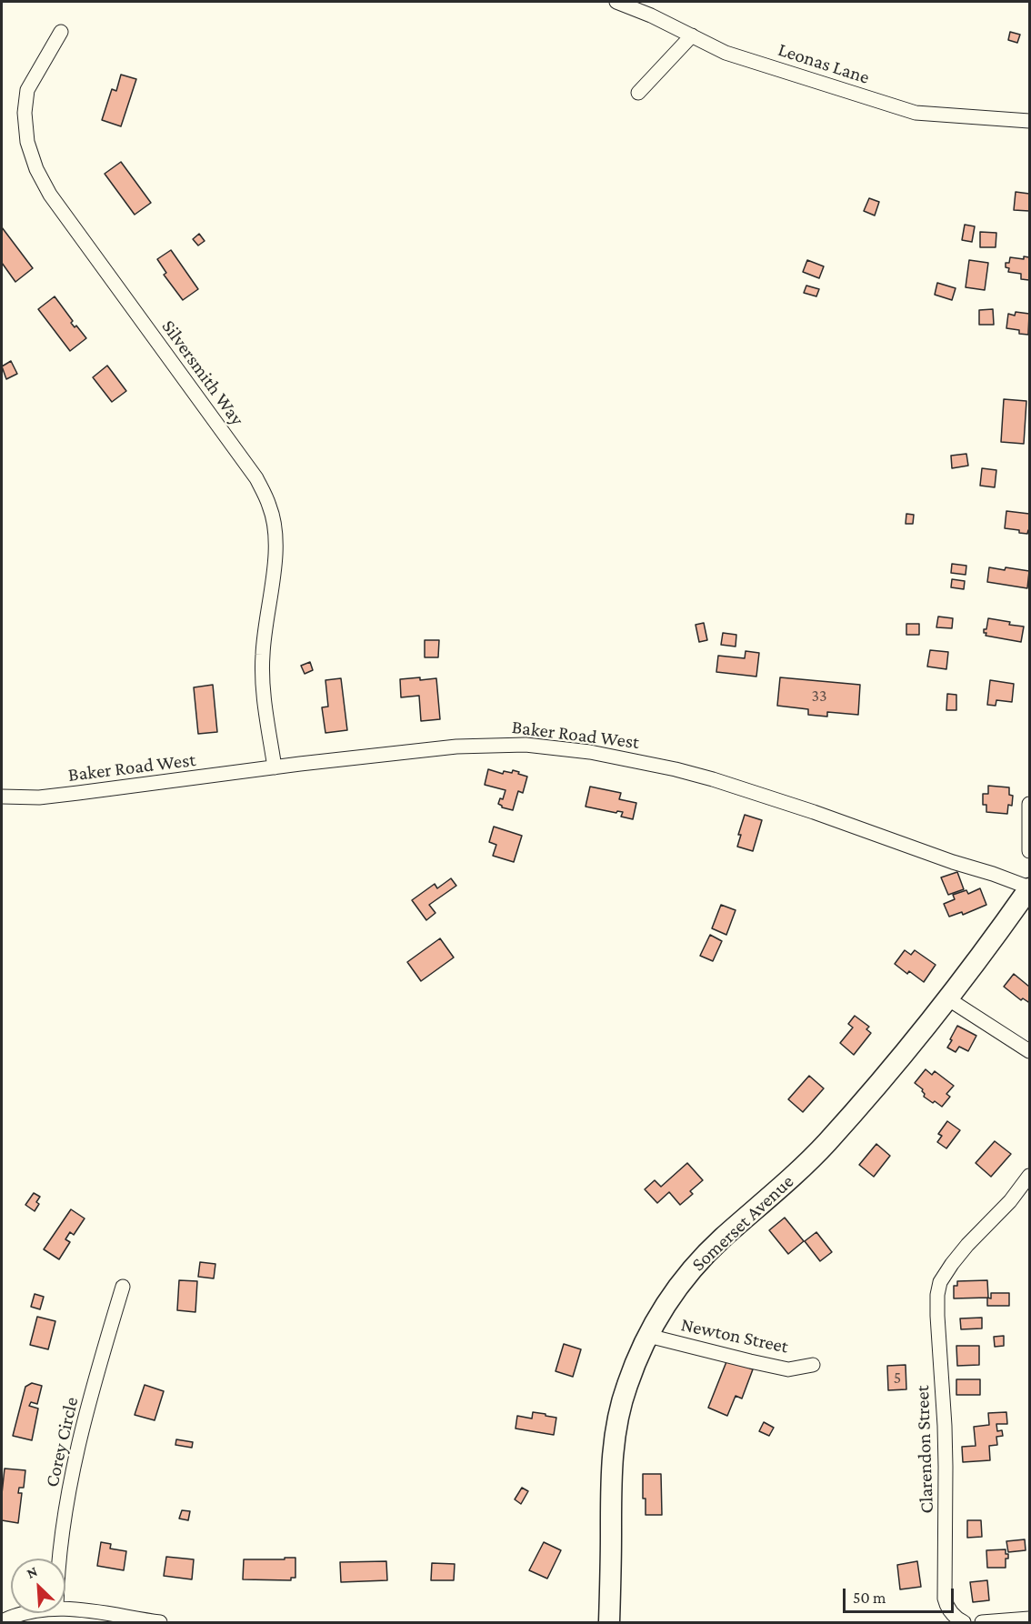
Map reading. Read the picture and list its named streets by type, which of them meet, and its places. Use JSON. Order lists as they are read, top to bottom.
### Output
{
  "streets": {
    "main road": ["Somerset Avenue"],
    "street": [
      "Leonas Lane",
      "Silversmith Way",
      "Baker Road West",
      "Newton Street",
      "Corey Circle",
      "Clarendon Street"
    ]
  },
  "crossings": [
    ["Silversmith Way", "Baker Road West"],
    ["Baker Road West", "Somerset Avenue"],
    ["Somerset Avenue", "Newton Street"]
  ],
  "house_numbers": ["33", "5"],
  "scale_bar": "50 m",
  "north": "top left"
}
